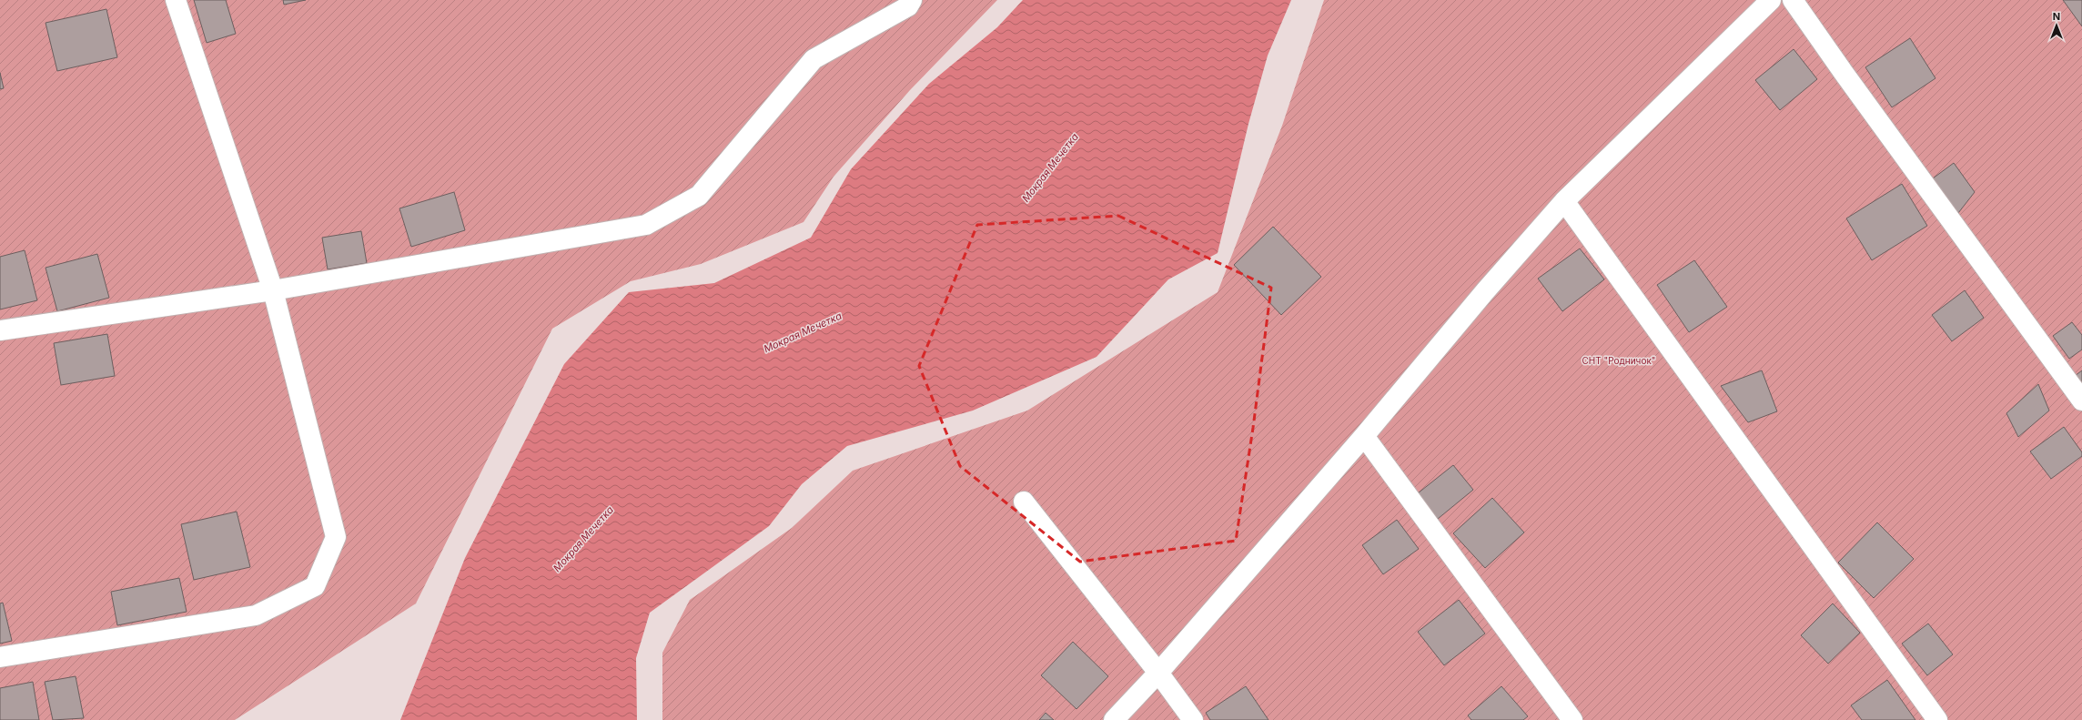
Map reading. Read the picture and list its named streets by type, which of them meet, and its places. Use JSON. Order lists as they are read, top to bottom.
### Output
{
  "water": ["Мокрая Мечетка"],
  "parks": ["СНТ \"Родничок\""],
  "north": "top"
}
